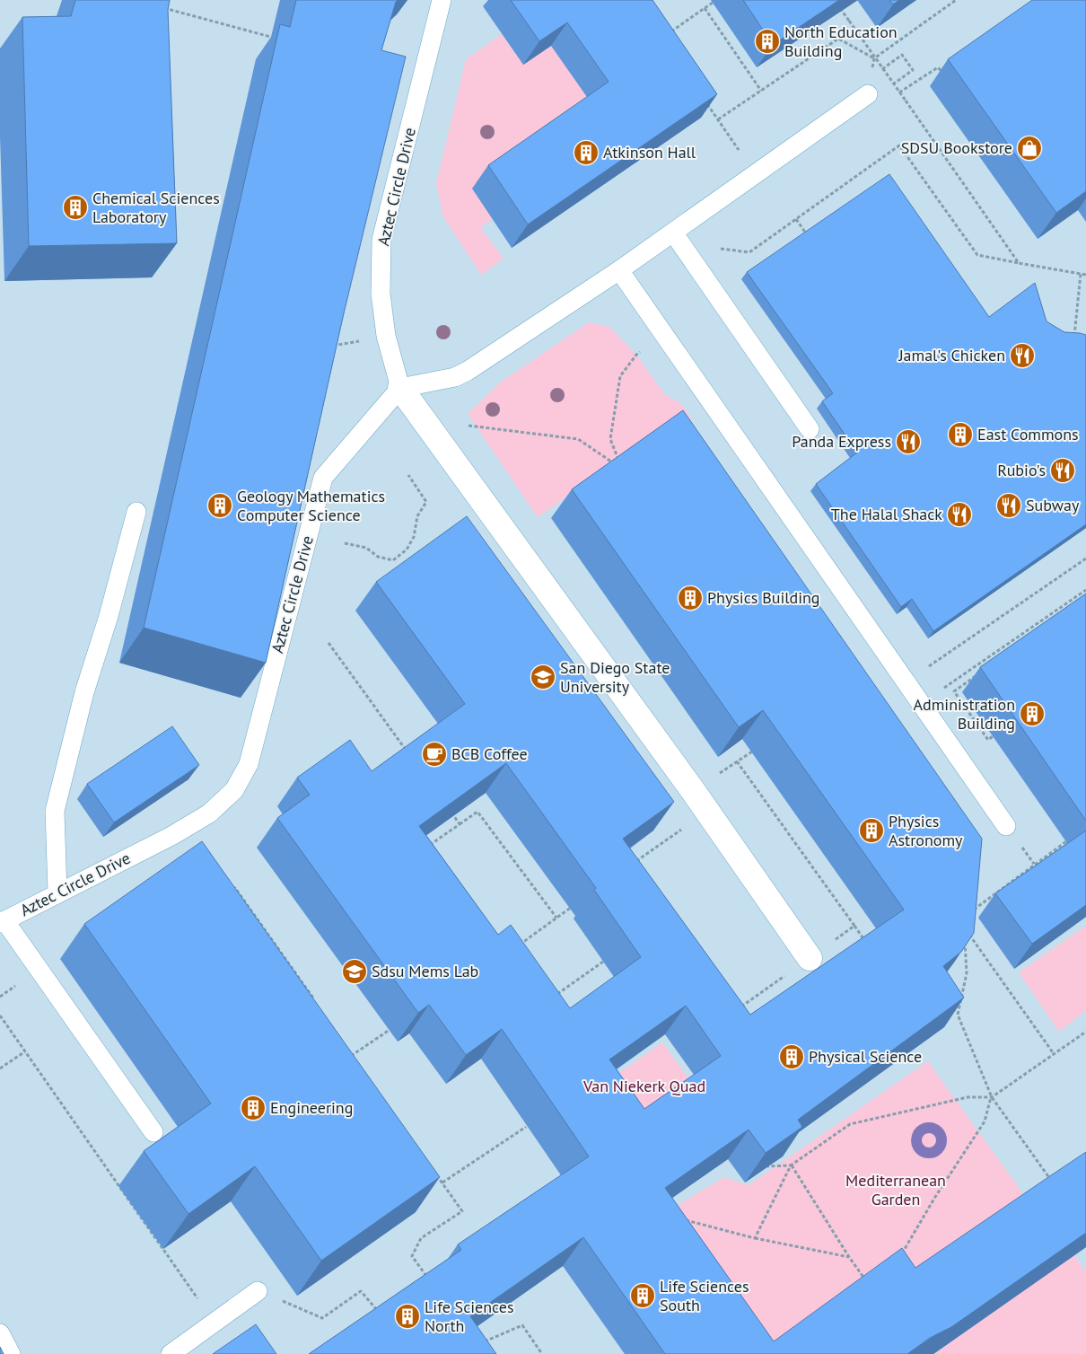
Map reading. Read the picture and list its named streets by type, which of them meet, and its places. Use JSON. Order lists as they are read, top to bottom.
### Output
{
  "streets": {
    "lane": ["Aztec Circle Drive"]
  },
  "parks": ["Van Niekerk Quad", "Mediterranean Garden"],
  "places": {
    "building": [
      "North Education Building",
      "Atkinson Hall",
      "Chemical Sciences Laboratory",
      "East Commons",
      "Geology Mathematics Computer Science",
      "Physics Building",
      "Administration Building",
      "Physics Astronomy",
      "Physical Science",
      "Engineering",
      "Life Sciences South",
      "Life Sciences North"
    ],
    "shop": ["SDSU Bookstore"],
    "restaurant": [
      "Jamal's Chicken",
      "Panda Express",
      "Rubio's",
      "Subway",
      "The Halal Shack"
    ],
    "school or university": ["San Diego State University", "Sdsu Mems Lab"],
    "cafe": ["BCB Coffee"]
  }
}
